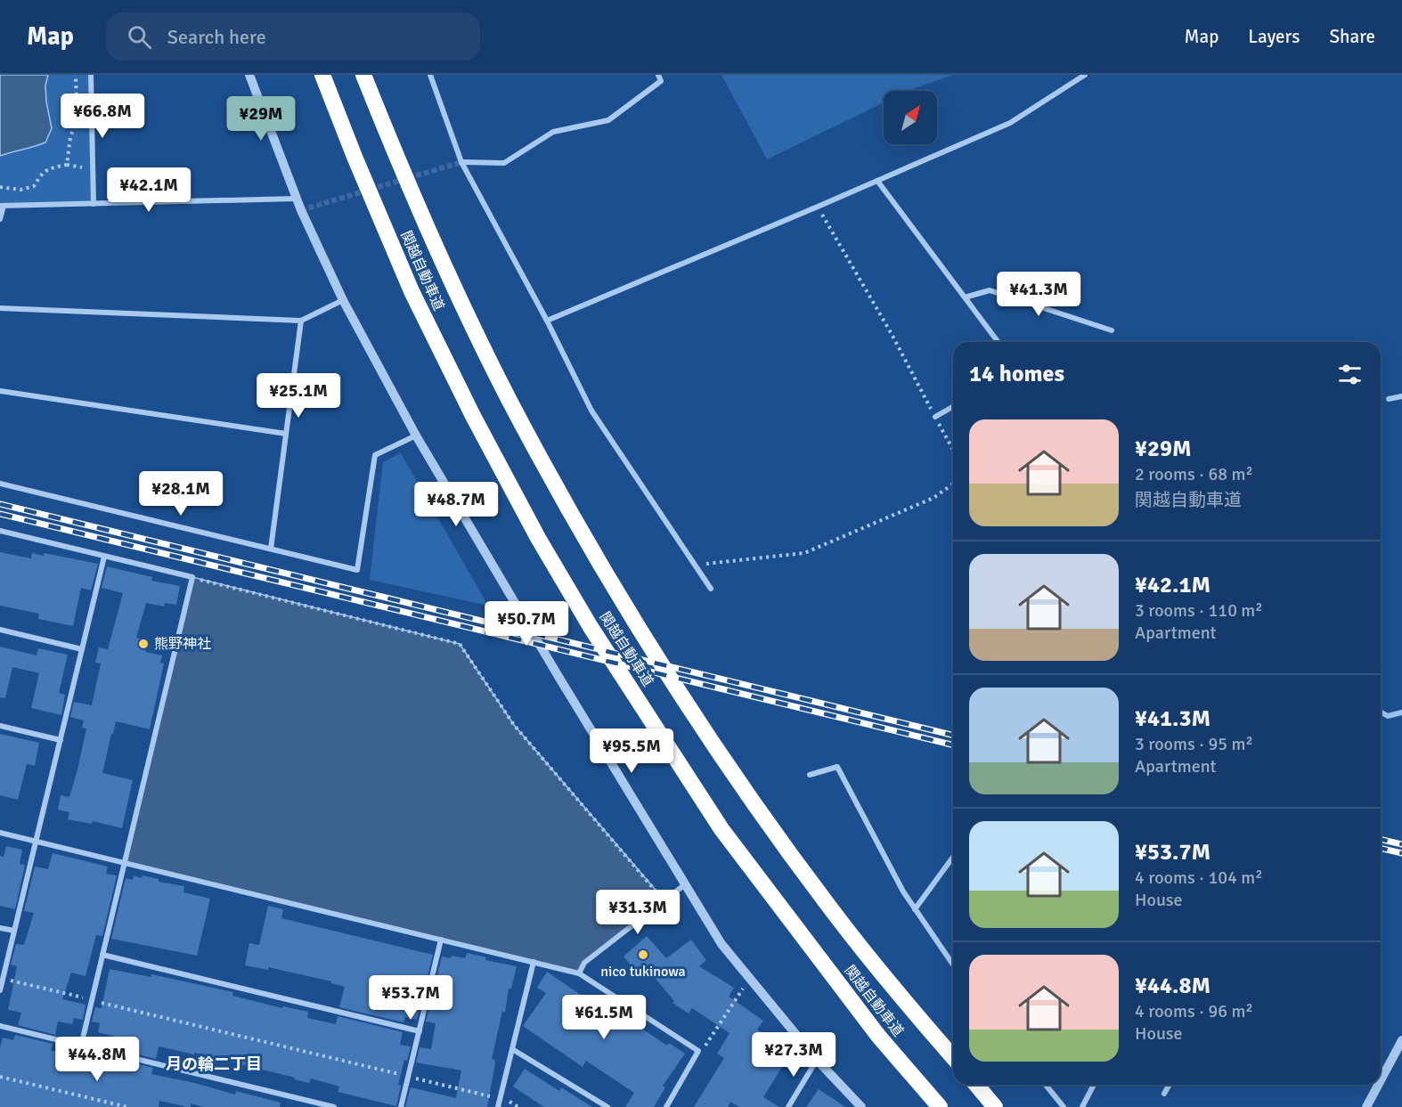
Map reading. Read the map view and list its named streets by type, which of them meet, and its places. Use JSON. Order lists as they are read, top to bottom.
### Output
{
  "streets": {
    "highway": ["関越自動車道"]
  },
  "districts": ["月の輪二丁目"],
  "places": ["熊野神社", "nico tukinowa"],
  "north": "top right",
  "page": {
    "header": "Map",
    "search": "Search here",
    "nav": ["Map", "Layers", "Share"],
    "price": [
      "¥66.8M",
      "¥29M",
      "¥42.1M",
      "¥41.3M",
      "¥25.1M",
      "¥28.1M",
      "¥48.7M",
      "¥50.7M",
      "¥95.5M",
      "¥31.3M",
      "¥53.7M",
      "¥61.5M",
      "¥27.3M",
      "¥44.8M"
    ],
    "heading": "14 homes",
    "list": [
      {
        "name": "¥29M",
        "note": "2 rooms · 68 m² · 関越自動車道"
      },
      {
        "name": "¥42.1M",
        "note": "3 rooms · 110 m² · Apartment"
      },
      {
        "name": "¥41.3M",
        "note": "3 rooms · 95 m² · Apartment"
      },
      {
        "name": "¥53.7M",
        "note": "4 rooms · 104 m² · House"
      },
      {
        "name": "¥44.8M",
        "note": "4 rooms · 96 m² · House"
      }
    ]
  }
}
